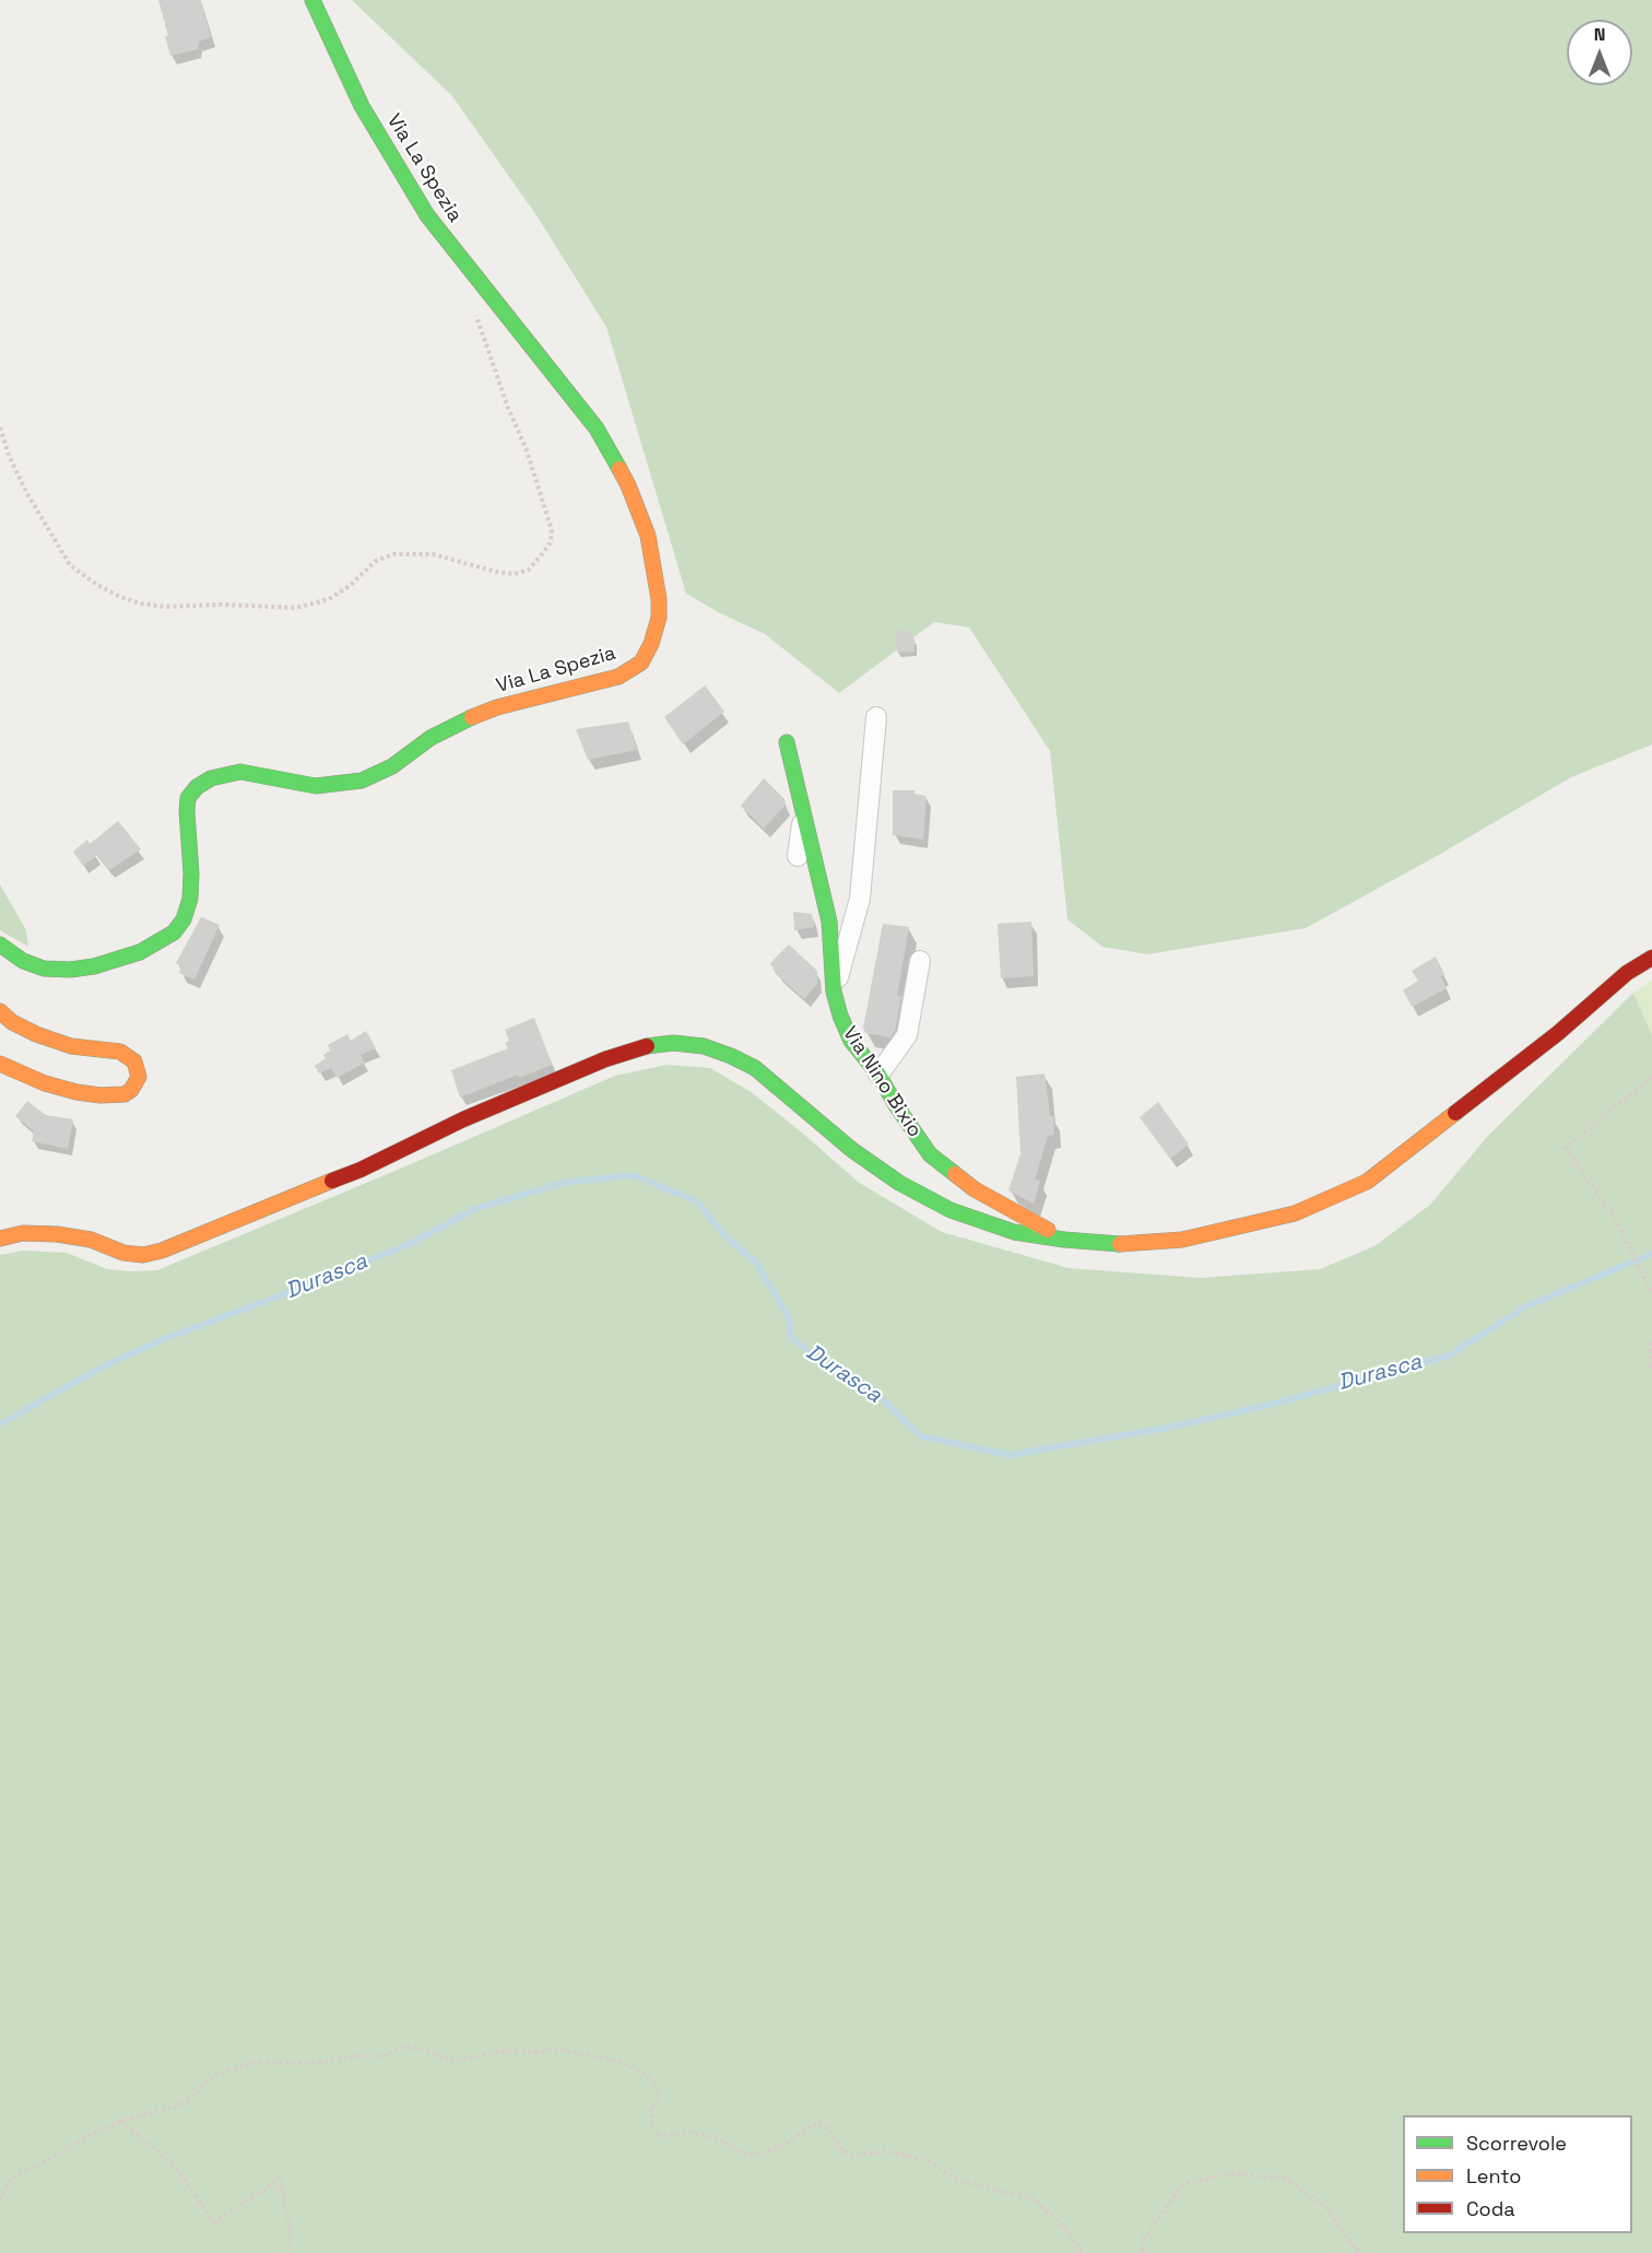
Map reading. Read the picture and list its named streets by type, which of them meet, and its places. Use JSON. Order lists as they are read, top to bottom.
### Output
{
  "streets": {
    "street": ["Via La Spezia", "Via Nino Bixio"]
  },
  "water": ["Durasca"],
  "legend": ["Scorrevole", "Lento", "Coda"],
  "north": "top"
}
